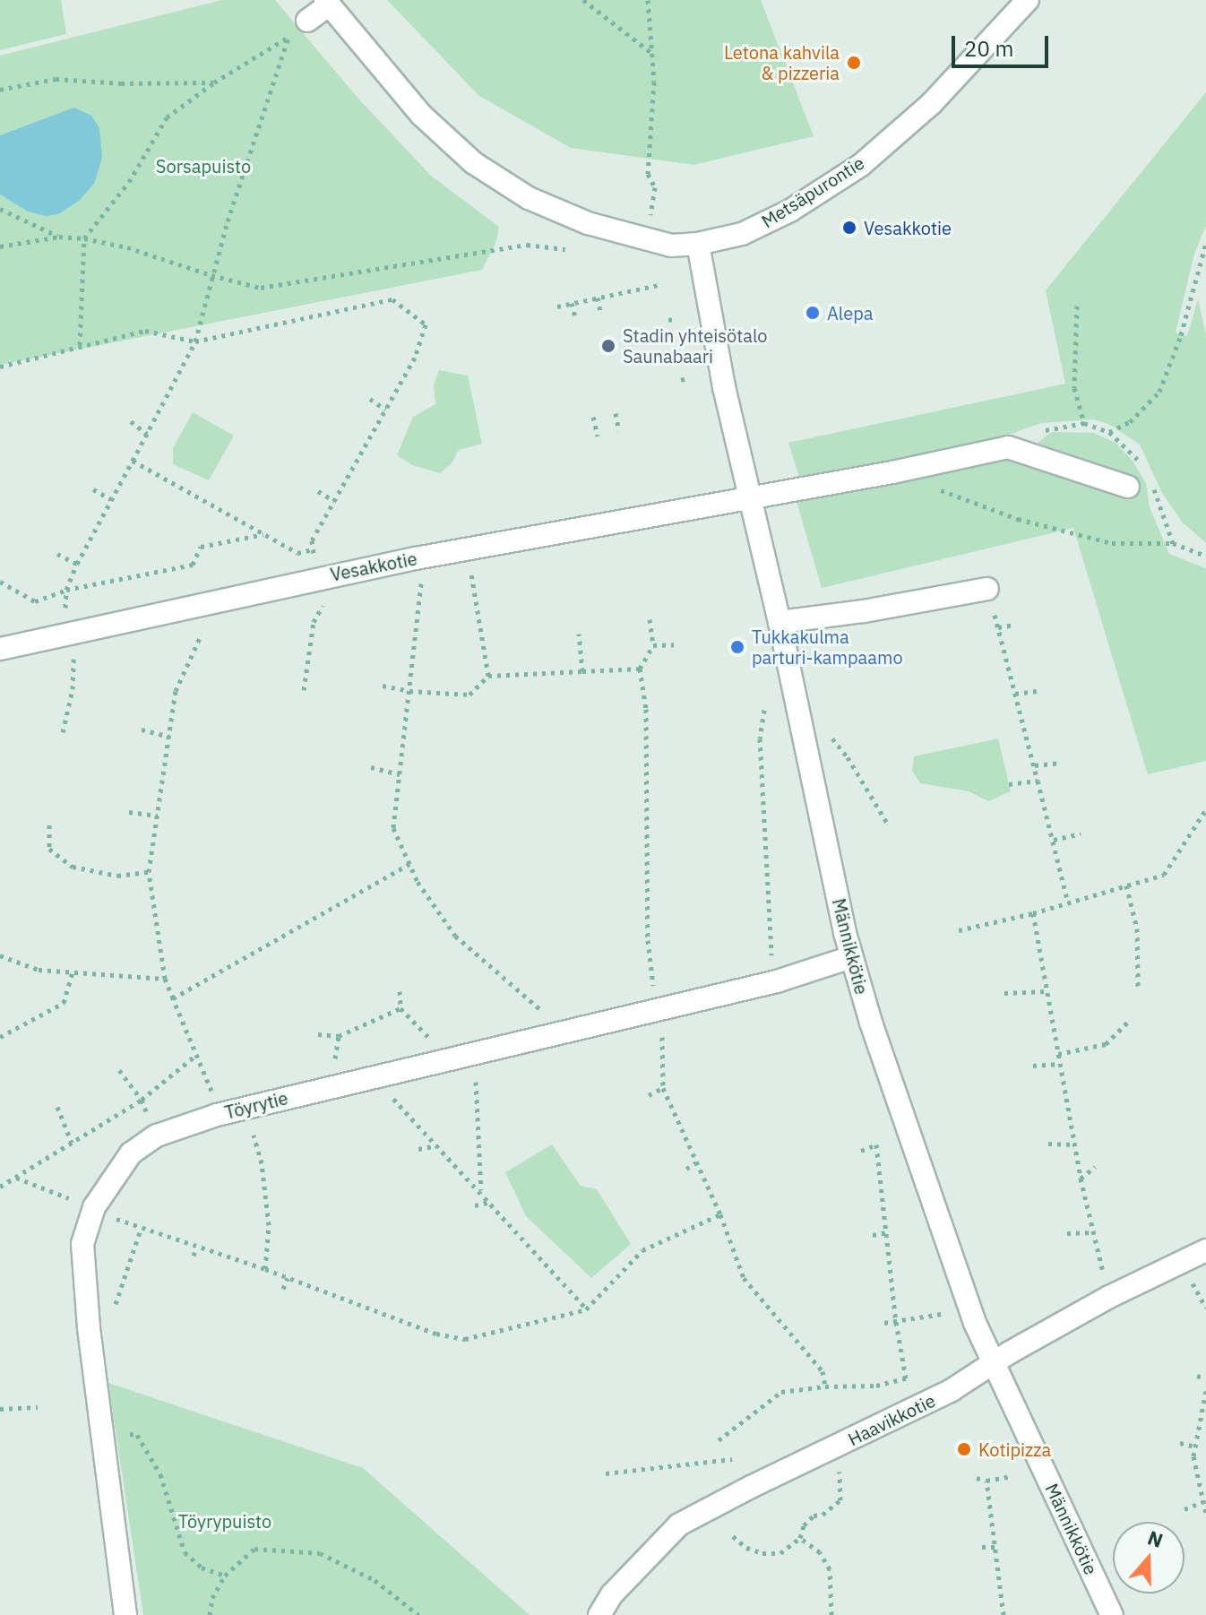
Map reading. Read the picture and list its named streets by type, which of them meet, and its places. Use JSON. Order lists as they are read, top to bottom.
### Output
{
  "streets": {
    "street": [
      "Metsäpurontie",
      "Vesakkotie",
      "Männikkötie",
      "Töyrytie",
      "Haavikkotie"
    ]
  },
  "crossings": [
    ["Metsäpurontie", "Männikkötie"],
    ["Vesakkotie", "Männikkötie"],
    ["Männikkötie", "Töyrytie"],
    ["Männikkötie", "Haavikkotie"]
  ],
  "parks": ["Sorsapuisto", "Töyrypuisto"],
  "places": [
    "Letona kahvila & pizzeria",
    "Vesakkotie",
    "Alepa",
    "Stadin yhteisötalo Saunabaari",
    "Tukkakulma parturi-kampaamo",
    "Kotipizza"
  ],
  "scale_bar": "20 m",
  "north": "top"
}
